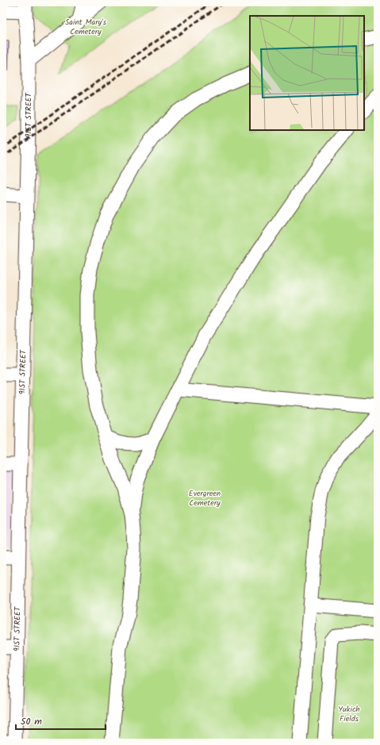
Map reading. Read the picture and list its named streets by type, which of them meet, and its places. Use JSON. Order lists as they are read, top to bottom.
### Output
{
  "streets": {
    "street": ["91ST STREET"]
  },
  "parks": ["Saint Mary's Cemetery", "Evergreen Cemetery", "Yukich Fields"],
  "scale_bar": "50 m"
}
